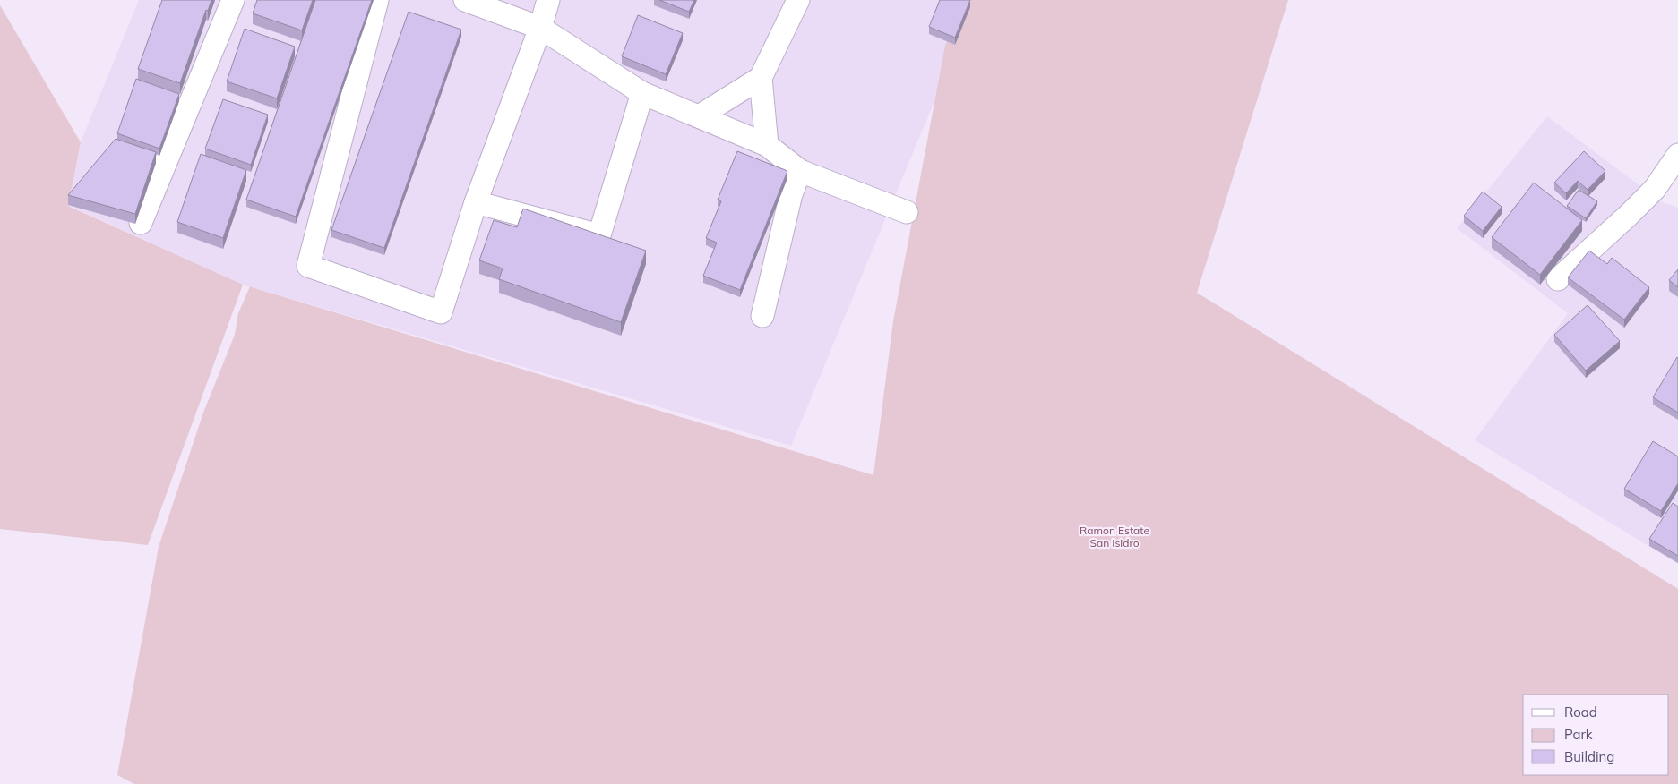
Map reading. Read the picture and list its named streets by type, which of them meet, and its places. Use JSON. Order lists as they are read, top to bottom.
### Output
{
  "parks": ["Ramon Estate San Isidro"],
  "legend": ["Road", "Park", "Building"]
}
